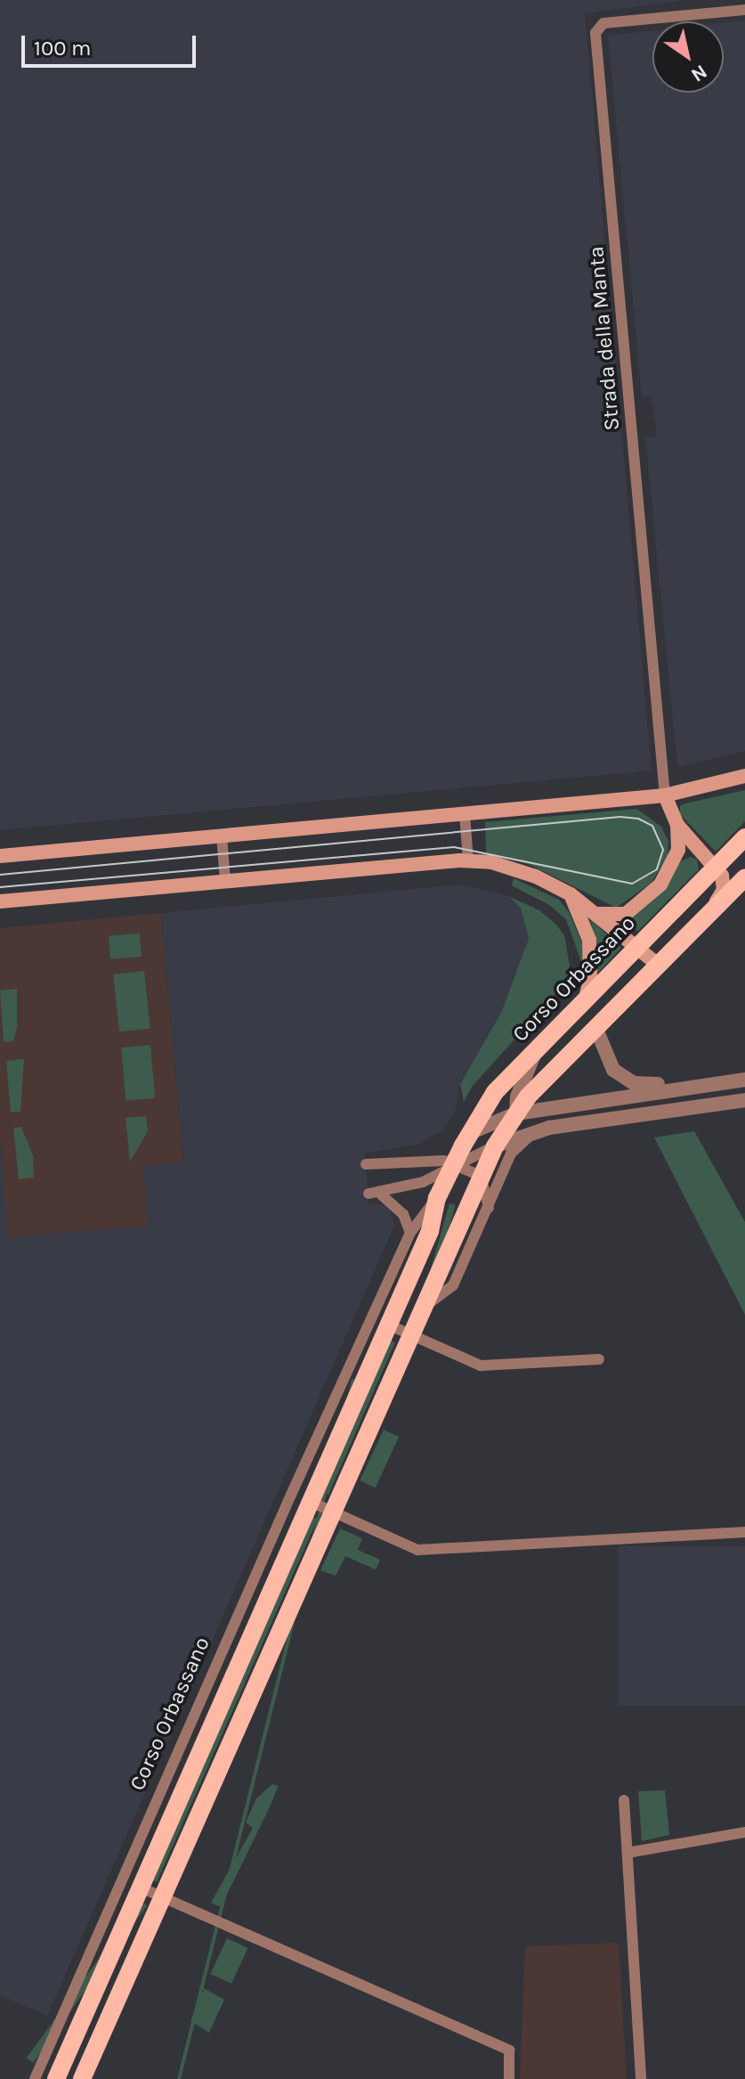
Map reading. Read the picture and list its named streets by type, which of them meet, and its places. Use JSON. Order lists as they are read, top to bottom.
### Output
{
  "streets": {
    "main road": ["Corso Orbassano"],
    "street": ["Strada della Manta"]
  },
  "scale_bar": "100 m",
  "north": "bottom right"
}
